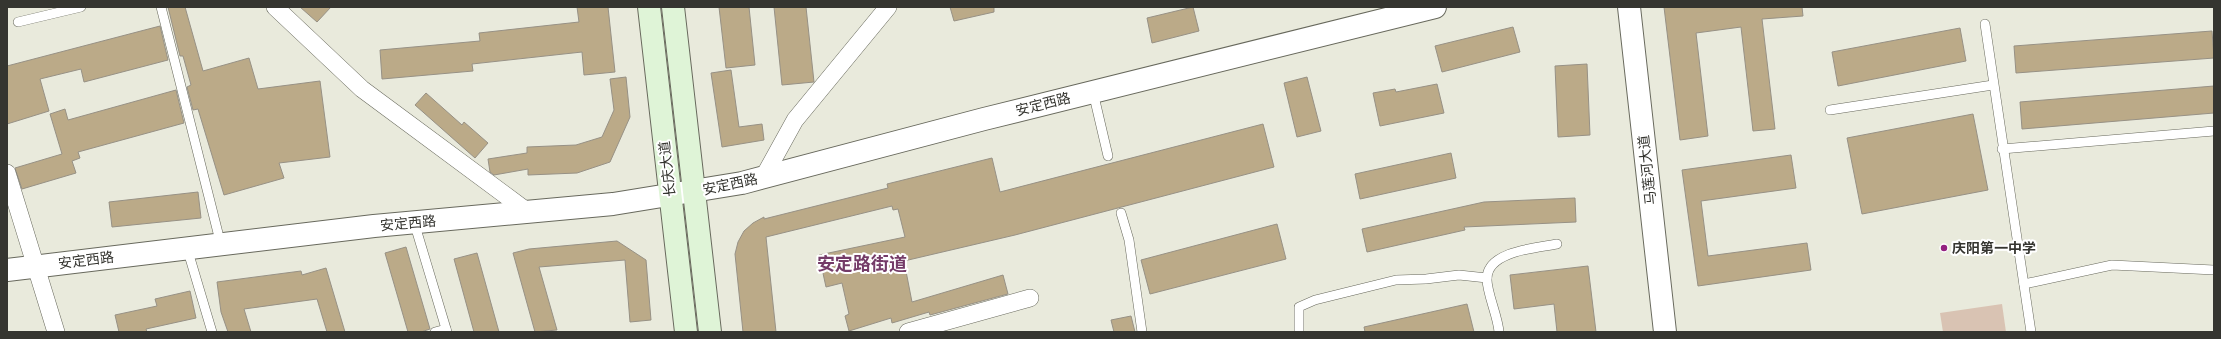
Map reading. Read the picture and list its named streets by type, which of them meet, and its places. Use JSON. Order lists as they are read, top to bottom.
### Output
{
  "streets": {
    "main road": ["长庆大道"],
    "street": ["安定西路", "马莲河大道"]
  },
  "crossings": [
    ["安定西路", "长庆大道"]
  ],
  "districts": ["安定路街道"],
  "places": ["庆阳第一中学"]
}
